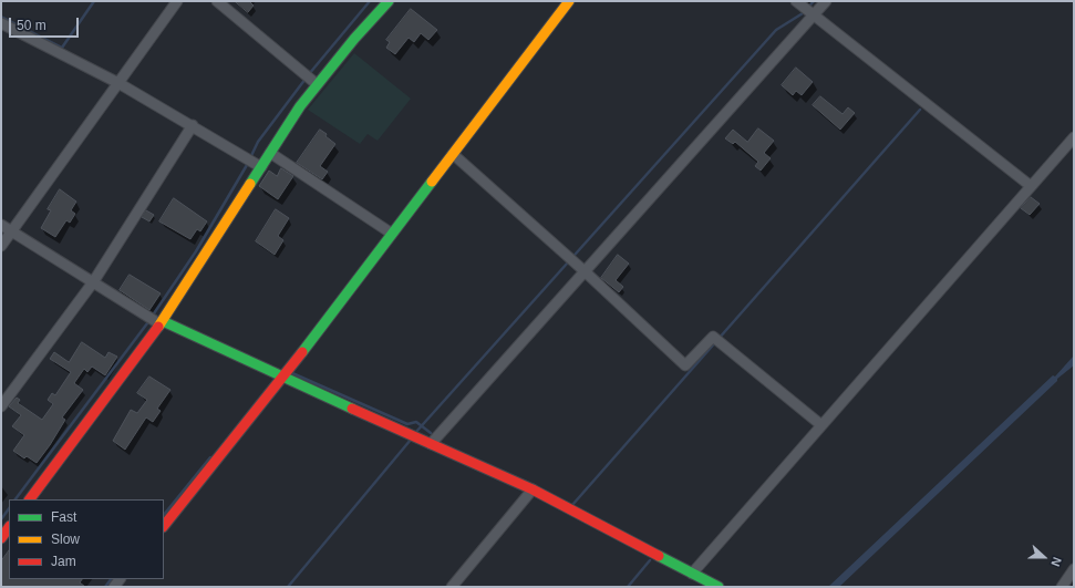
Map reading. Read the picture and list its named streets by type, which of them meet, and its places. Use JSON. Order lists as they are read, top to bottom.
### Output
{
  "legend": ["Fast", "Slow", "Jam"],
  "scale_bar": "50 m",
  "north": "right"
}
